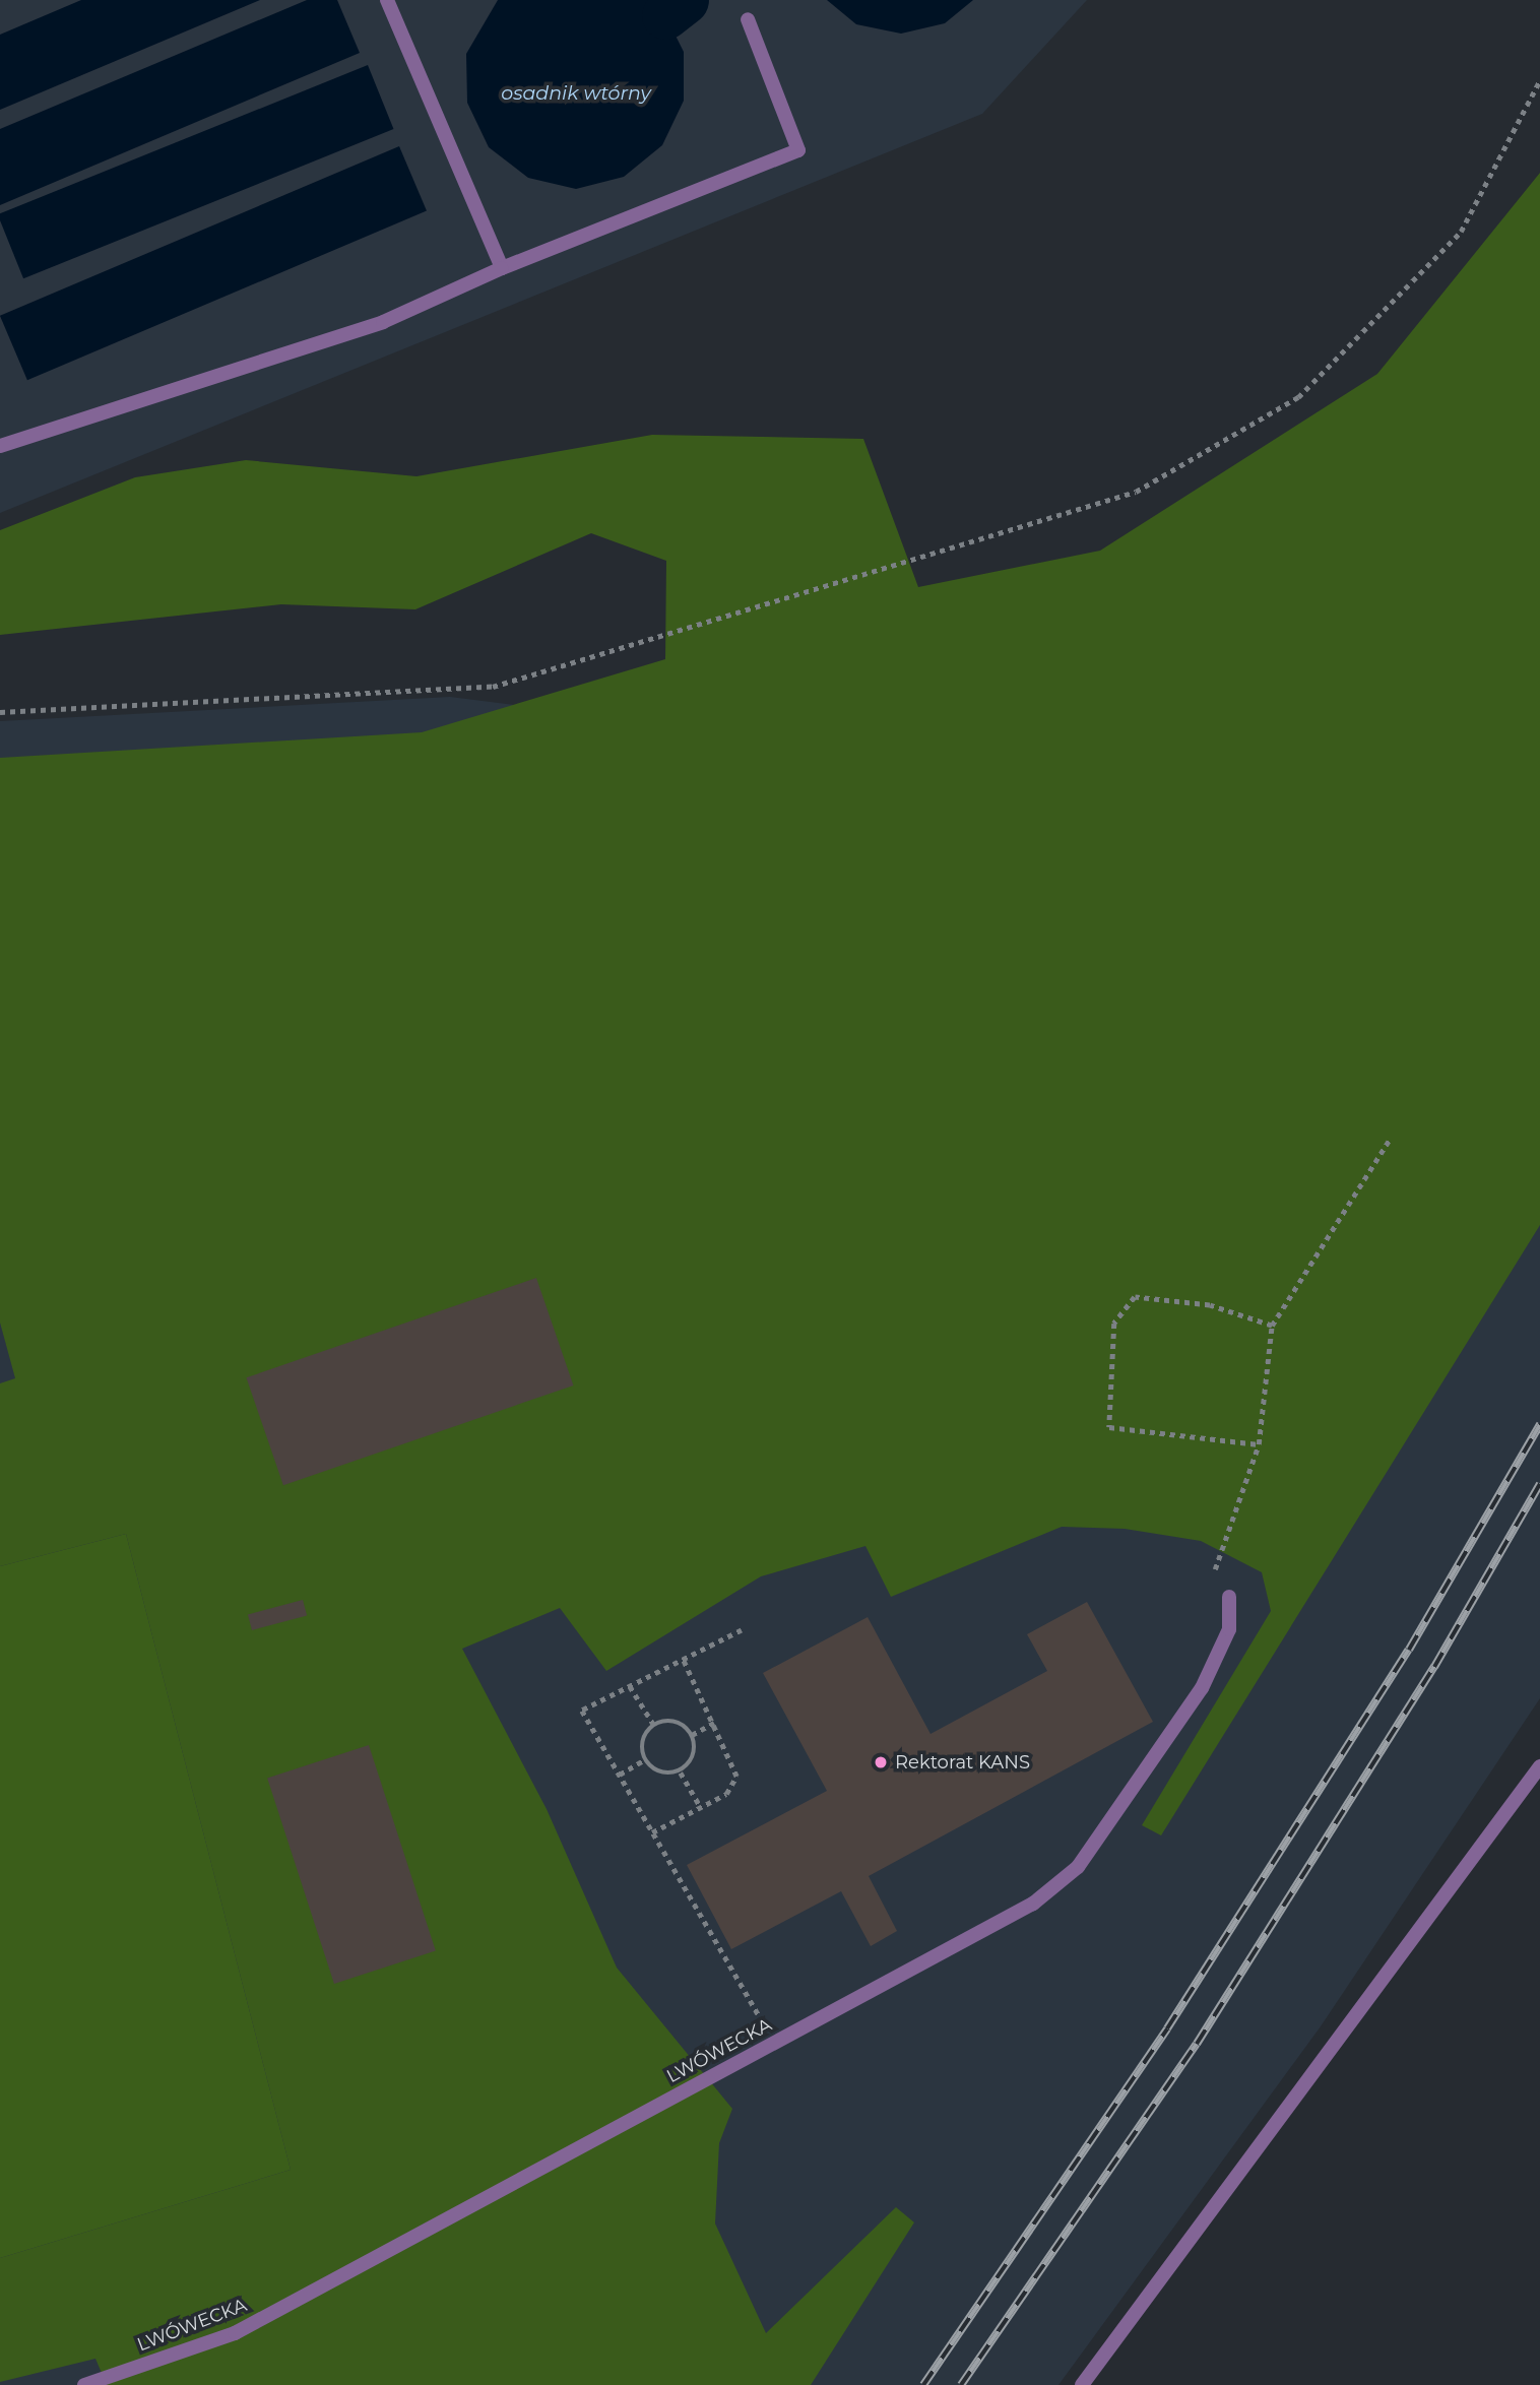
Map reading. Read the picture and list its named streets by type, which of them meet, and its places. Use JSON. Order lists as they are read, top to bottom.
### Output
{
  "streets": {
    "lane": ["LWÓWECKA"]
  },
  "water": ["osadnik wtórny"],
  "places": ["Rektorat KANS"]
}
